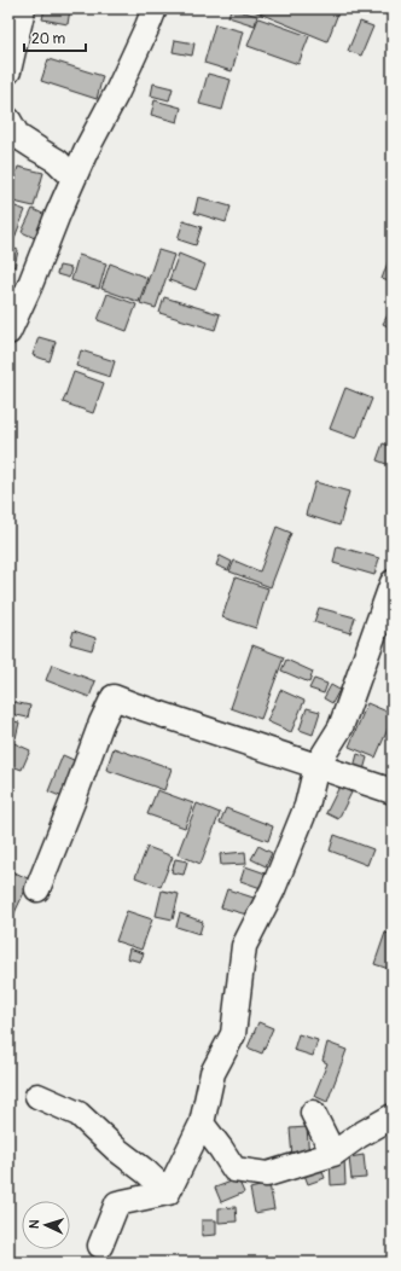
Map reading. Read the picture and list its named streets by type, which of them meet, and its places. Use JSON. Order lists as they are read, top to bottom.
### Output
{
  "scale_bar": "20 m",
  "north": "left"
}
